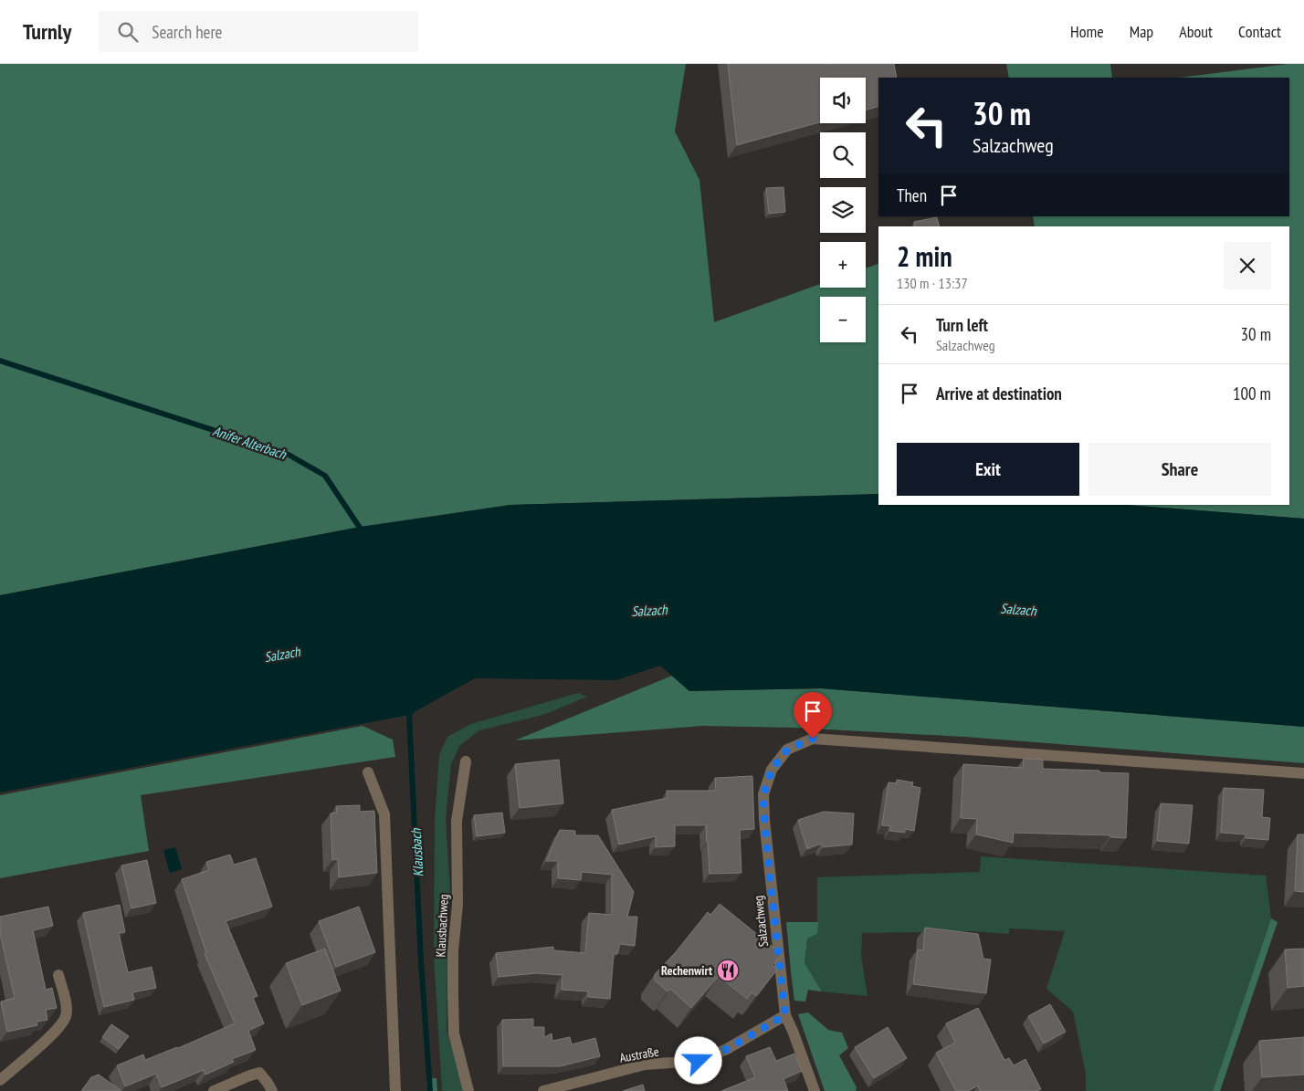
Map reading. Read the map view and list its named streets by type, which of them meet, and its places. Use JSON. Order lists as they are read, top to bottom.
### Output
{
  "streets": {
    "street": ["Salzachweg", "Klausbachweg", "Austraße"]
  },
  "crossings": [
    ["Salzachweg", "Austraße"]
  ],
  "water": ["Anifer Alterbach", "Salzach", "Klausbach"],
  "places": {
    "restaurant": ["Rechenwirt"]
  },
  "page": {
    "header": "Turnly",
    "search": "Search here",
    "nav": [
      "Home",
      "Map",
      "About",
      "Contact"
    ],
    "map_buttons": ["+", "−"],
    "turn": ["30 m", "Salzachweg"],
    "then": "Then",
    "heading": ["2 min", "130 m · 13:37"],
    "list": [
      {
        "name": "Turn left",
        "note": "Salzachweg",
        "value": "30 m"
      },
      {
        "name": "Arrive at destination",
        "value": "100 m"
      }
    ],
    "buttons": ["Exit", "Share"]
  }
}
